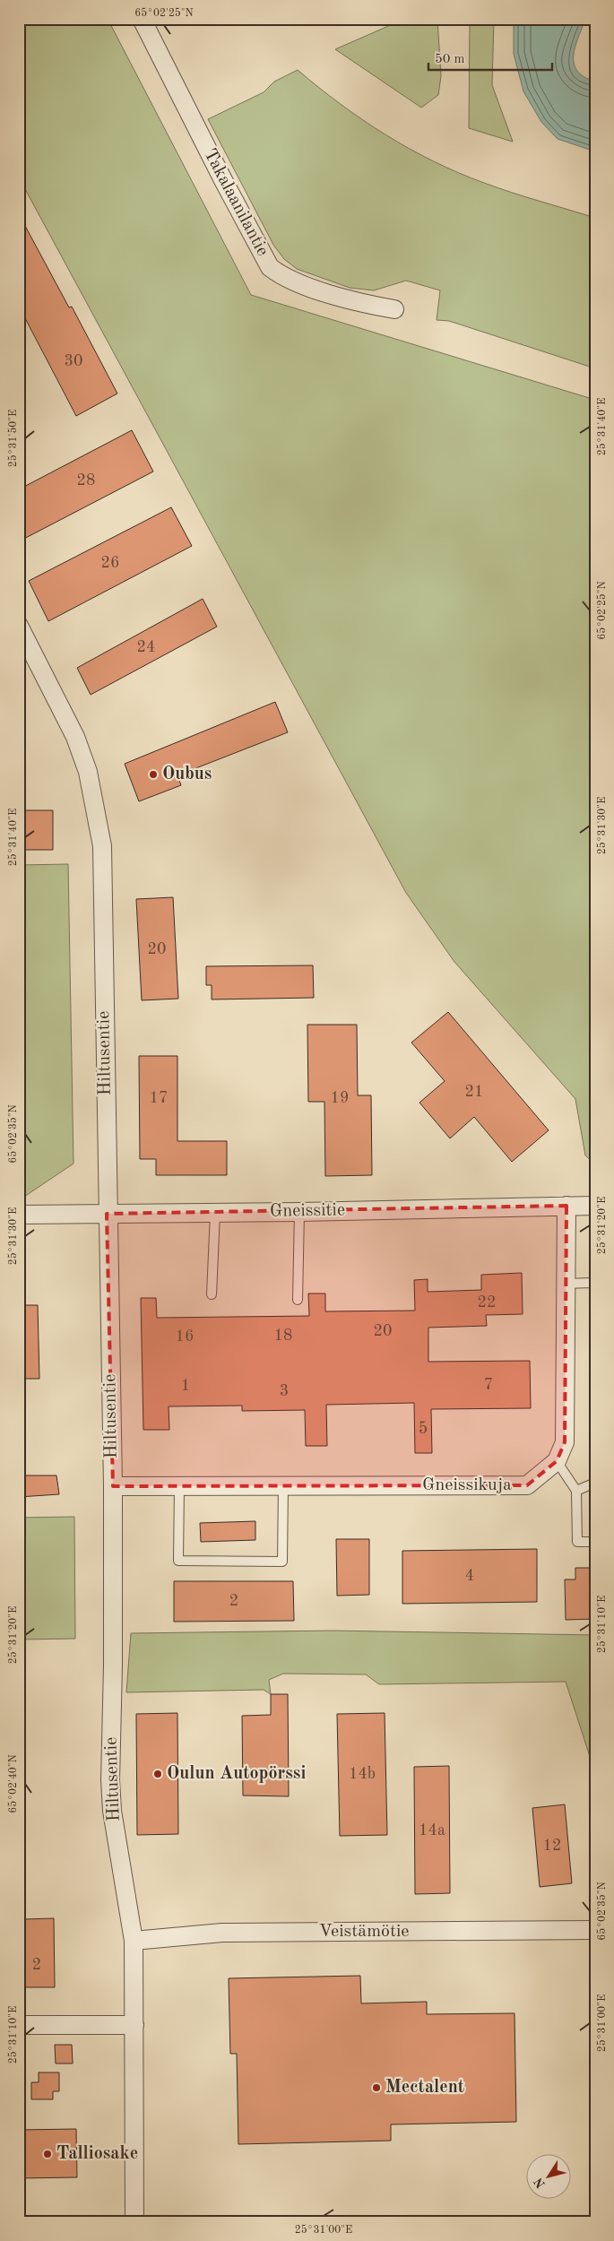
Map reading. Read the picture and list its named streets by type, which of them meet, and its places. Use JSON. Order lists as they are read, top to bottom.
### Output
{
  "streets": {
    "street": [
      "Takalaanilantie",
      "Hiltusentie",
      "Gneissitie",
      "Gneissikuja",
      "Veistämötie"
    ]
  },
  "crossings": [
    ["Hiltusentie", "Gneissitie"],
    ["Hiltusentie", "Gneissikuja"],
    ["Hiltusentie", "Veistämötie"]
  ],
  "places": [
    "Oubus",
    "Oulun Autopörssi",
    "Mectalent",
    "Talliosake"
  ],
  "house_numbers": [
    "30",
    "28",
    "26",
    "24",
    "20",
    "21",
    "17",
    "19",
    "22",
    "20",
    "18",
    "16",
    "7",
    "1",
    "3",
    "5",
    "4",
    "2",
    "14b",
    "14a",
    "12",
    "2"
  ],
  "scale_bar": "50 m",
  "north": "bottom left",
  "coordinates": [
    "65°02'25\"N",
    "25°31'40\"E",
    "25°31'50\"E",
    "25°31'30\"E",
    "65°02'35\"N",
    "25°31'20\"E",
    "25°31'10\"E",
    "65°02'40\"N",
    "25°31'00\"E"
  ]
}
